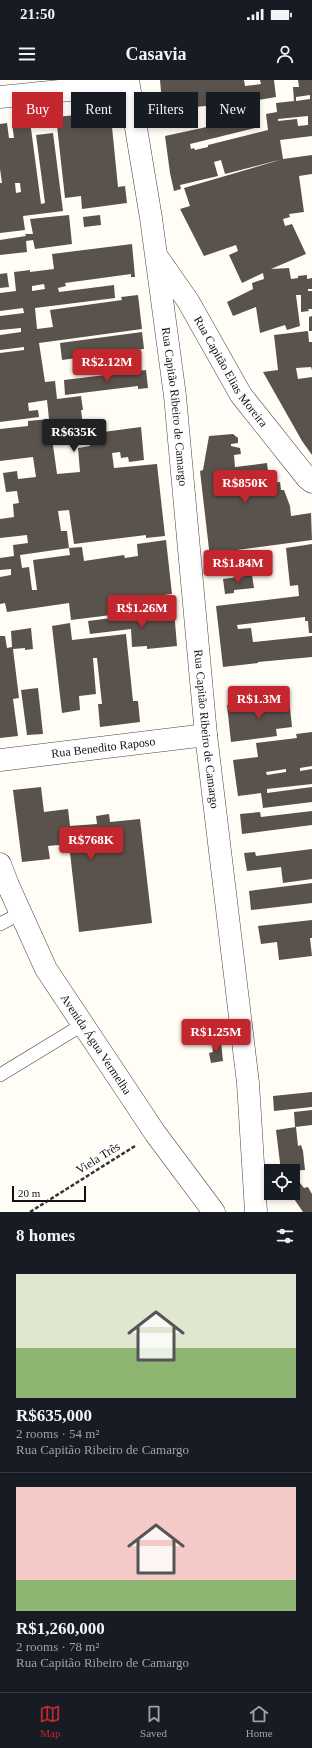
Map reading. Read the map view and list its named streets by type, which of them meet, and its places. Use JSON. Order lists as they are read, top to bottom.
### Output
{
  "streets": {
    "street": [
      "Rua Capitão Elias Moreira",
      "Rua Capitão Ribeiro de Camargo",
      "Rua Benedito Raposo",
      "Avenida Água Vermelha"
    ],
    "path": ["Viela Três"]
  },
  "crossings": [
    ["Rua Capitão Elias Moreira", "Rua Capitão Ribeiro de Camargo"],
    ["Rua Capitão Ribeiro de Camargo", "Rua Benedito Raposo"],
    ["Avenida Água Vermelha", "Viela Três"]
  ],
  "scale_bar": "20 m",
  "page": {
    "status": "21:50",
    "header": "Casavia",
    "chip": [
      "Buy",
      "Rent",
      "Filters",
      "New"
    ],
    "price": [
      "R$2.12M",
      "R$635K",
      "R$850K",
      "R$1.84M",
      "R$1.26M",
      "R$1.3M",
      "R$768K",
      "R$1.25M"
    ],
    "scale": "20 m",
    "heading": "8 homes",
    "list": [
      {
        "name": "R$635,000",
        "note": "2 rooms · 54 m² · Rua Capitão Ribeiro de Camargo"
      },
      {
        "name": "R$1,260,000",
        "note": "2 rooms · 78 m² · Rua Capitão Ribeiro de Camargo"
      }
    ],
    "tabs": ["Map", "Saved", "Home"]
  }
}
